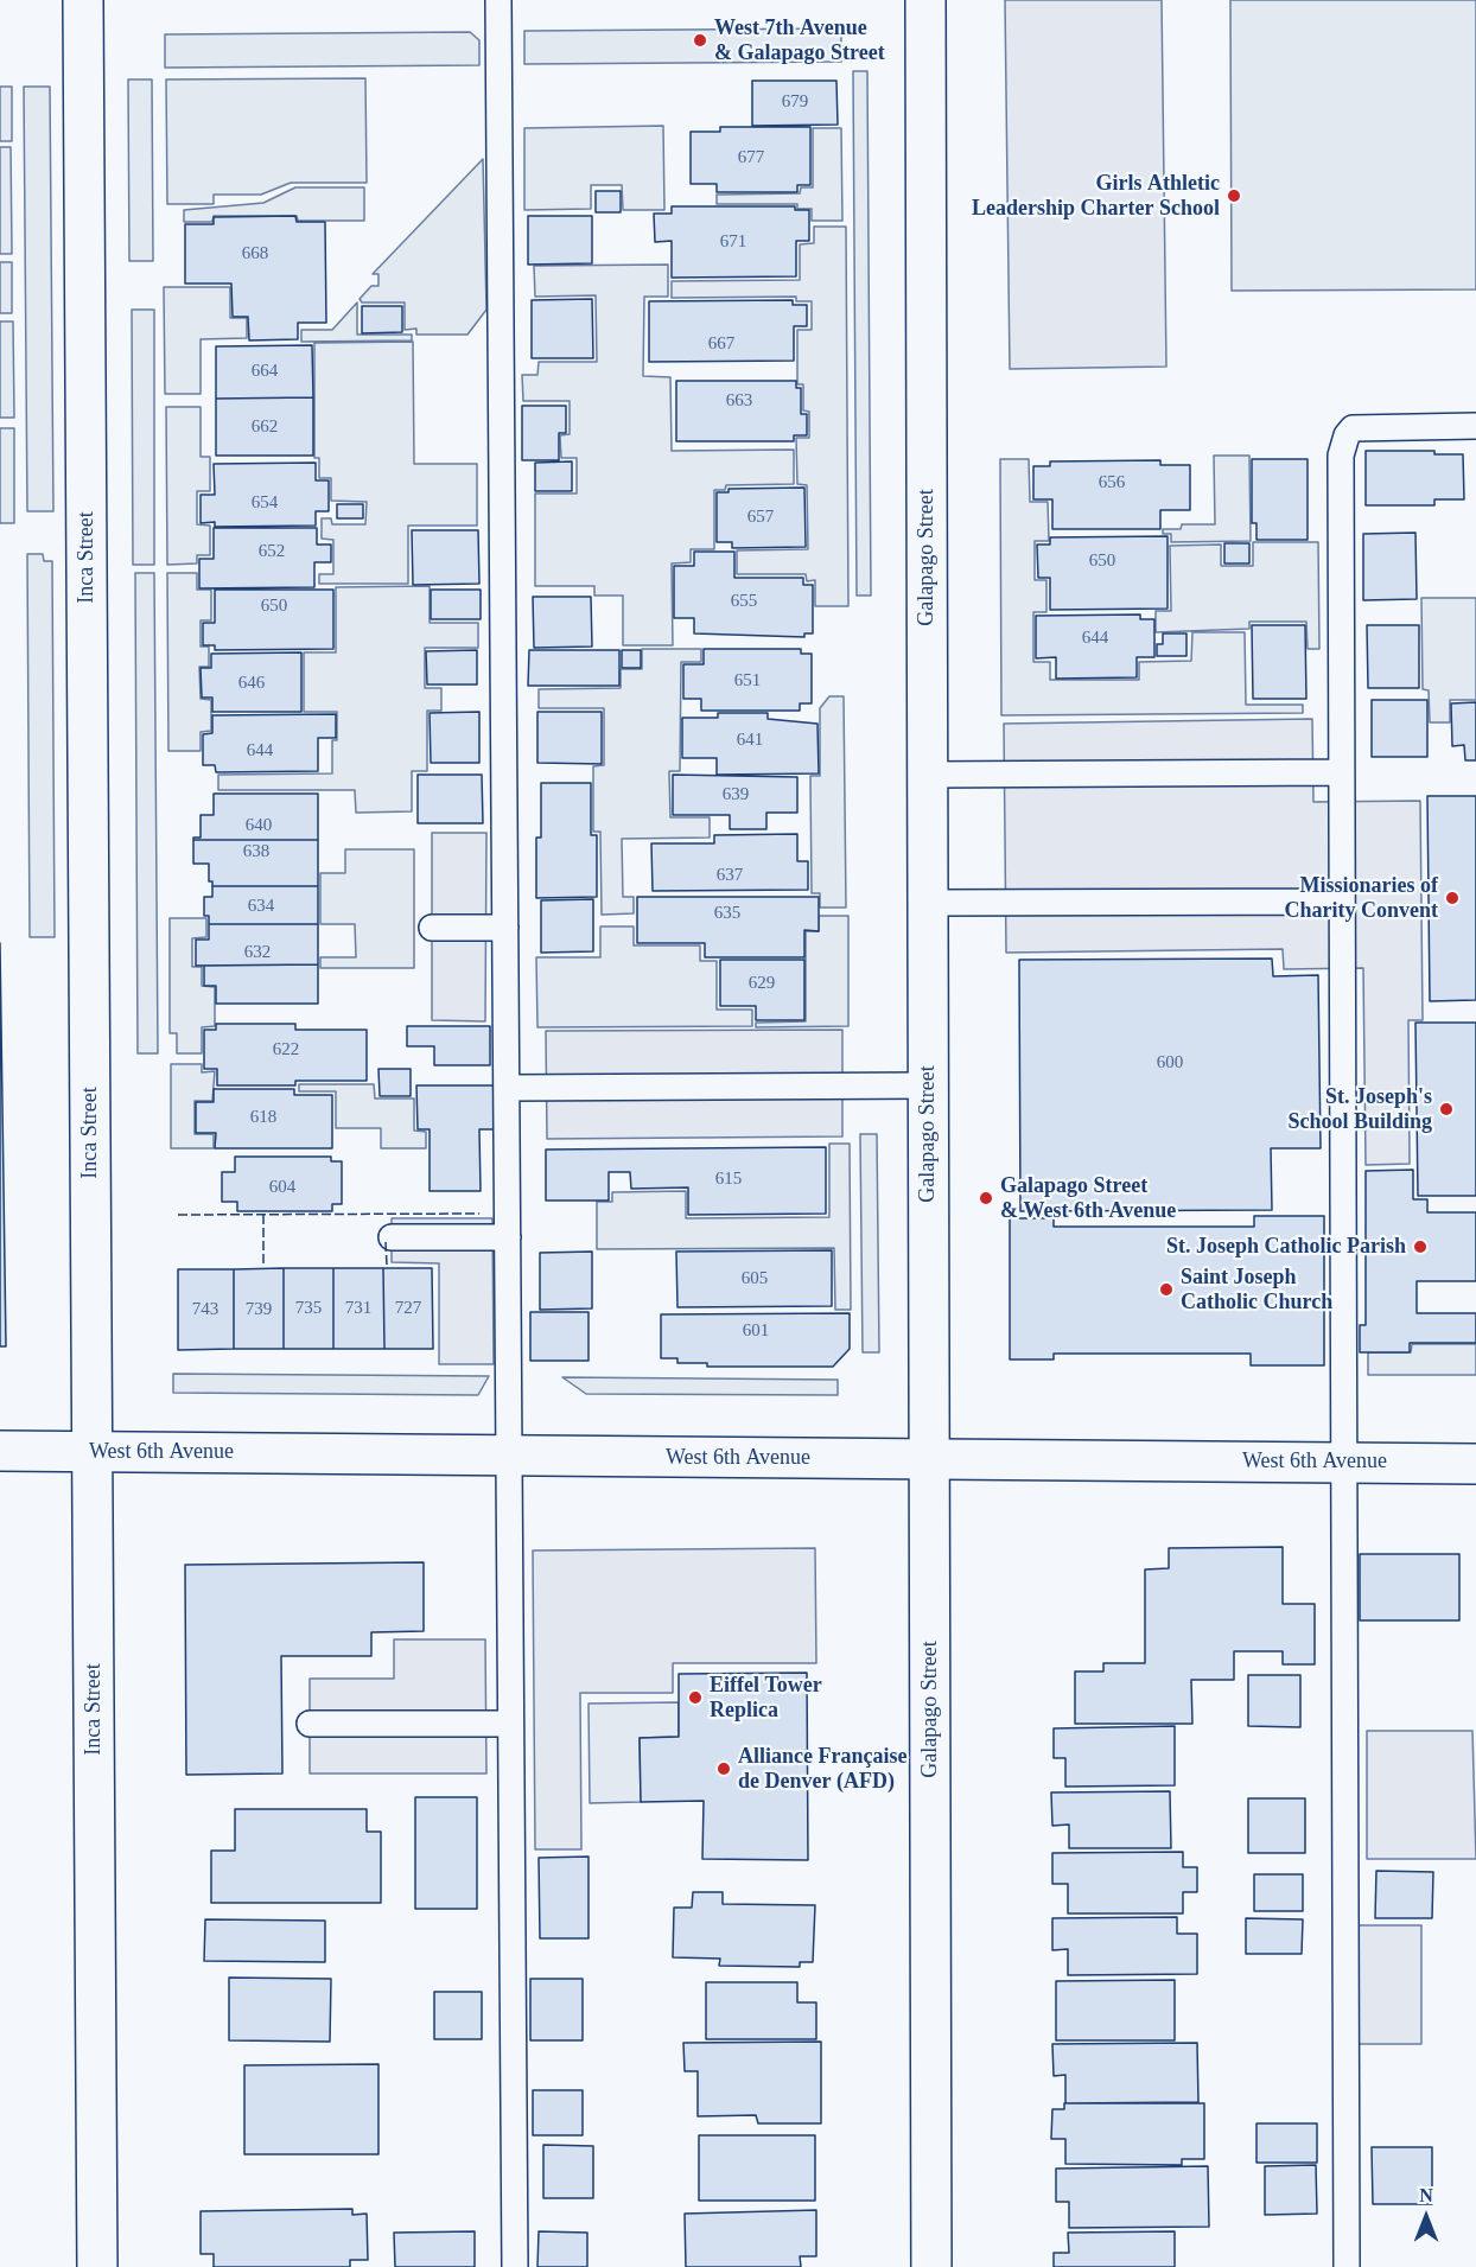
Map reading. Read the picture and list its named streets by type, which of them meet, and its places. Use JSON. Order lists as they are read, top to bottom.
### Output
{
  "streets": {
    "street": ["Inca Street", "Galapago Street", "West 6th Avenue"]
  },
  "crossings": [
    ["Inca Street", "West 6th Avenue"],
    ["Galapago Street", "West 6th Avenue"]
  ],
  "places": [
    "West 7th Avenue & Galapago Street",
    "Girls Athletic Leadership Charter School",
    "Missionaries of Charity Convent",
    "St. Joseph's School Building",
    "Galapago Street & West 6th Avenue",
    "St. Joseph Catholic Parish",
    "Saint Joseph Catholic Church",
    "Eiffel Tower Replica",
    "Alliance Française de Denver (AFD)"
  ],
  "house_numbers": [
    "679",
    "677",
    "671",
    "668",
    "667",
    "664",
    "663",
    "662",
    "656",
    "654",
    "657",
    "652",
    "650",
    "655",
    "650",
    "644",
    "651",
    "646",
    "641",
    "644",
    "639",
    "640",
    "638",
    "637",
    "634",
    "635",
    "632",
    "629",
    "622",
    "600",
    "618",
    "615",
    "604",
    "605",
    "735",
    "731",
    "727",
    "743",
    "739",
    "601"
  ],
  "north": "top"
}
